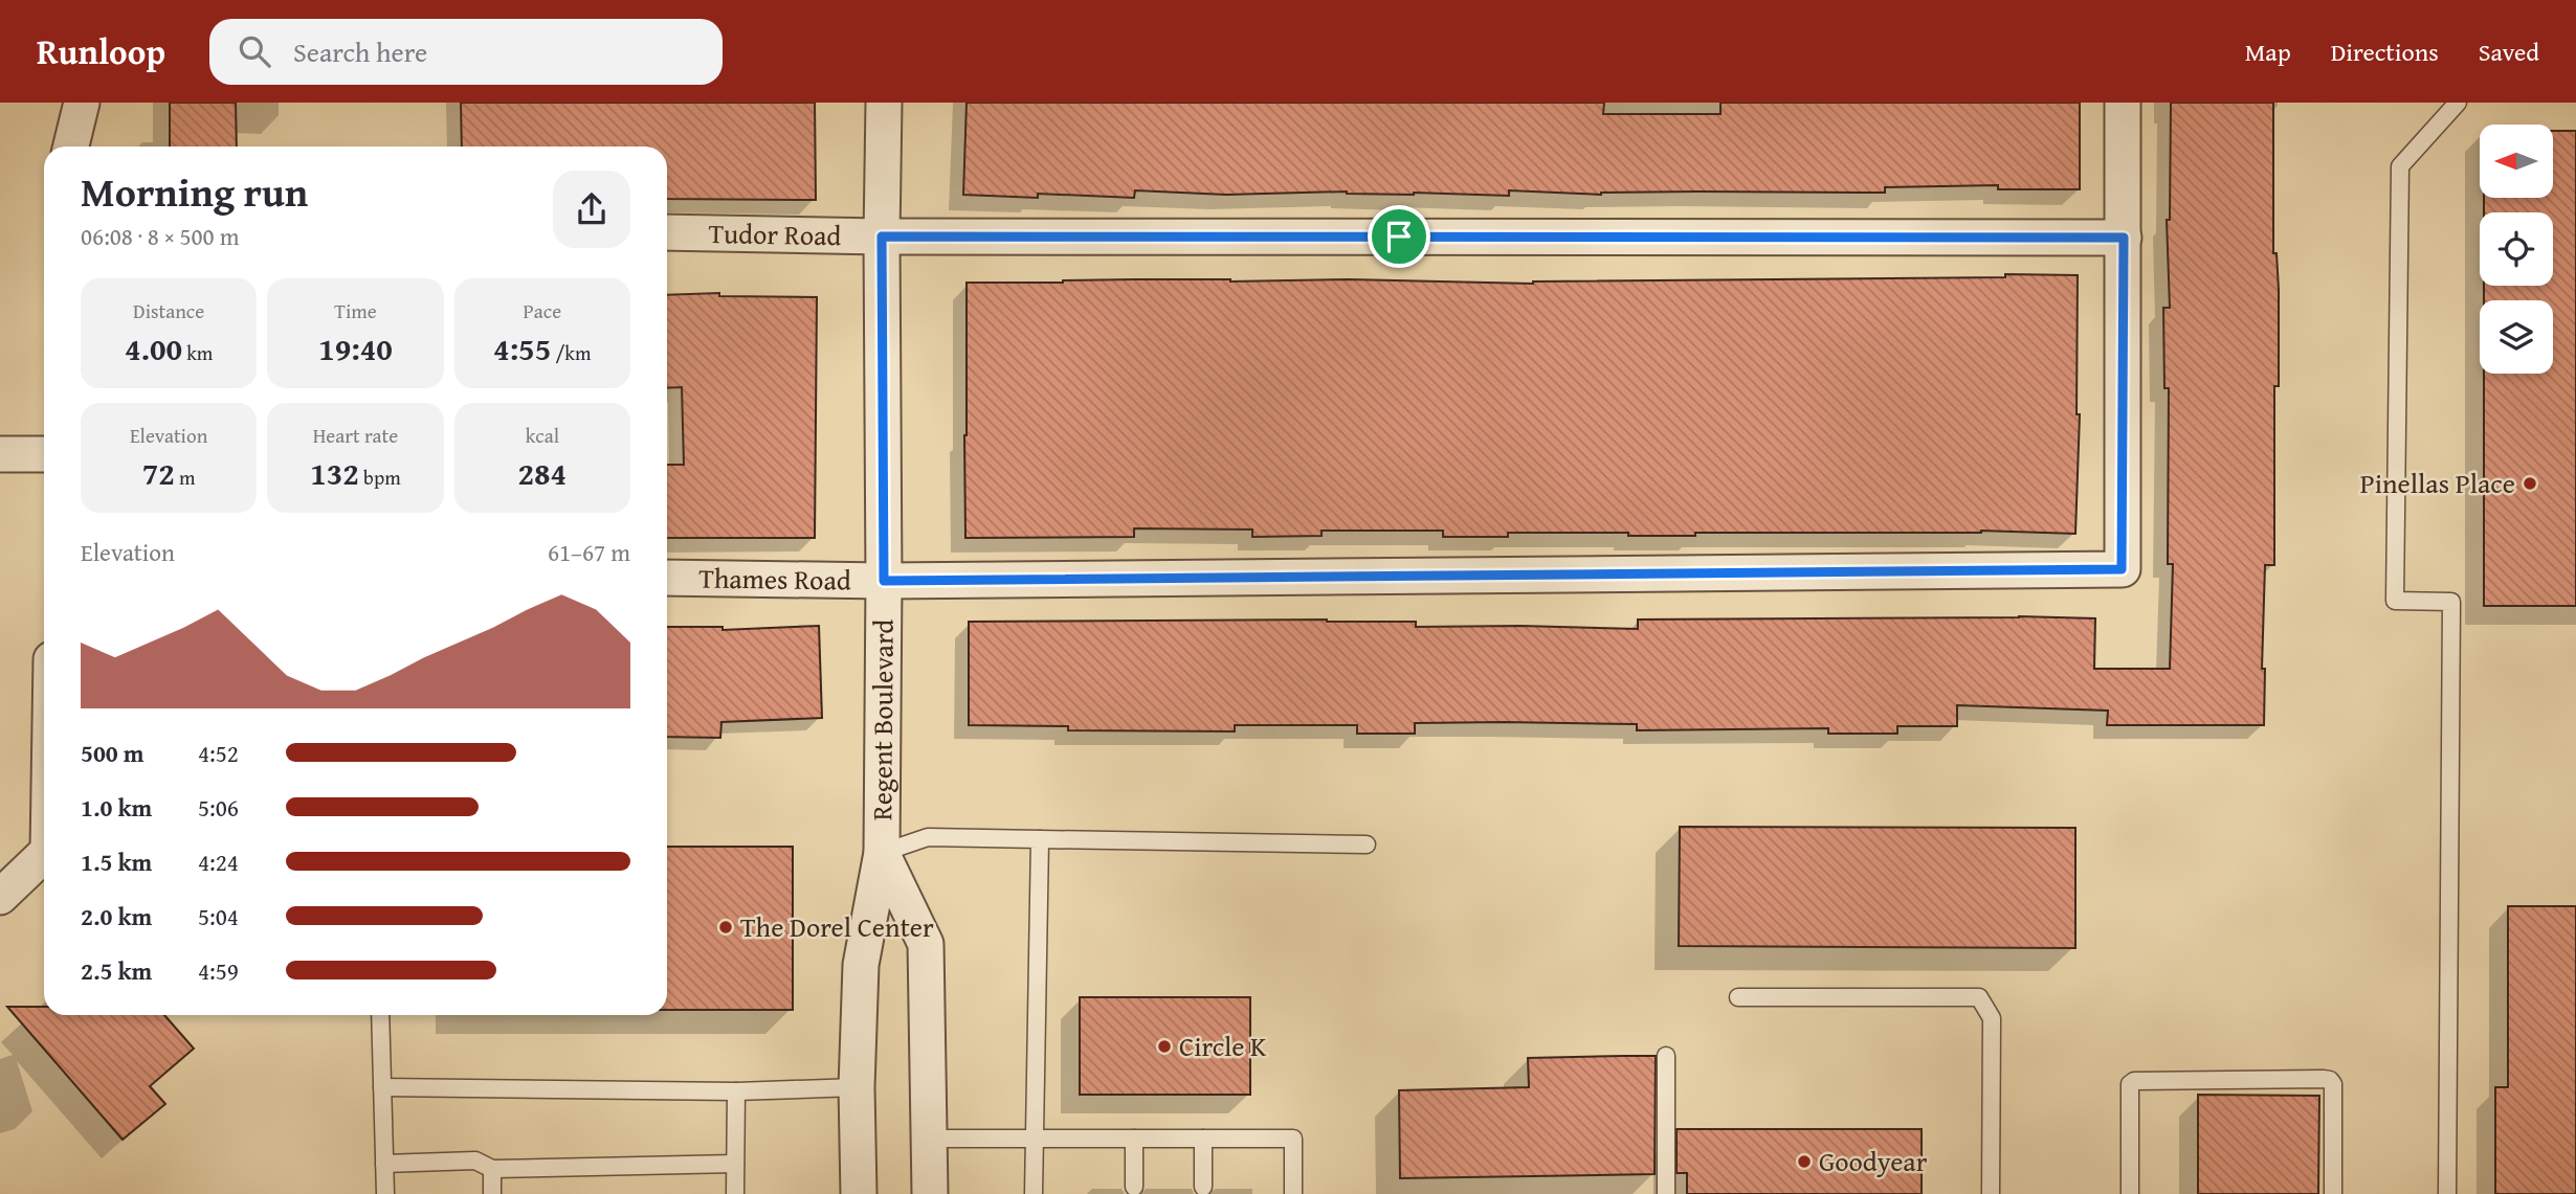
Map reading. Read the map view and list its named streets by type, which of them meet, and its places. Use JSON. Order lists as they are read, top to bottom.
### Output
{
  "streets": {
    "street": ["Tudor Road", "Thames Road", "Regent Boulevard"]
  },
  "crossings": [
    ["Tudor Road", "Thames Road"],
    ["Tudor Road", "Regent Boulevard"],
    ["Thames Road", "Regent Boulevard"]
  ],
  "places": [
    "Pinellas Place",
    "The Dorel Center",
    "Circle K",
    "Goodyear"
  ],
  "north": "left",
  "page": {
    "header": "Runloop",
    "search": "Search here",
    "nav": ["Map", "Directions", "Saved"],
    "heading": ["Morning run", "06:08 · 8 × 500 m"],
    "stats": [
      ["Distance", "4.00 km"],
      ["Time", "19:40"],
      ["Pace", "4:55 /km"],
      ["Elevation", "72 m"],
      ["Heart rate", "132 bpm"],
      ["kcal", "284"]
    ],
    "chart": ["Elevation", "61–67 m"],
    "list": [
      {
        "name": "500 m",
        "note": "4:52"
      },
      {
        "name": "1.0 km",
        "note": "5:06"
      },
      {
        "name": "1.5 km",
        "note": "4:24"
      },
      {
        "name": "2.0 km",
        "note": "5:04"
      },
      {
        "name": "2.5 km",
        "note": "4:59"
      }
    ]
  }
}
